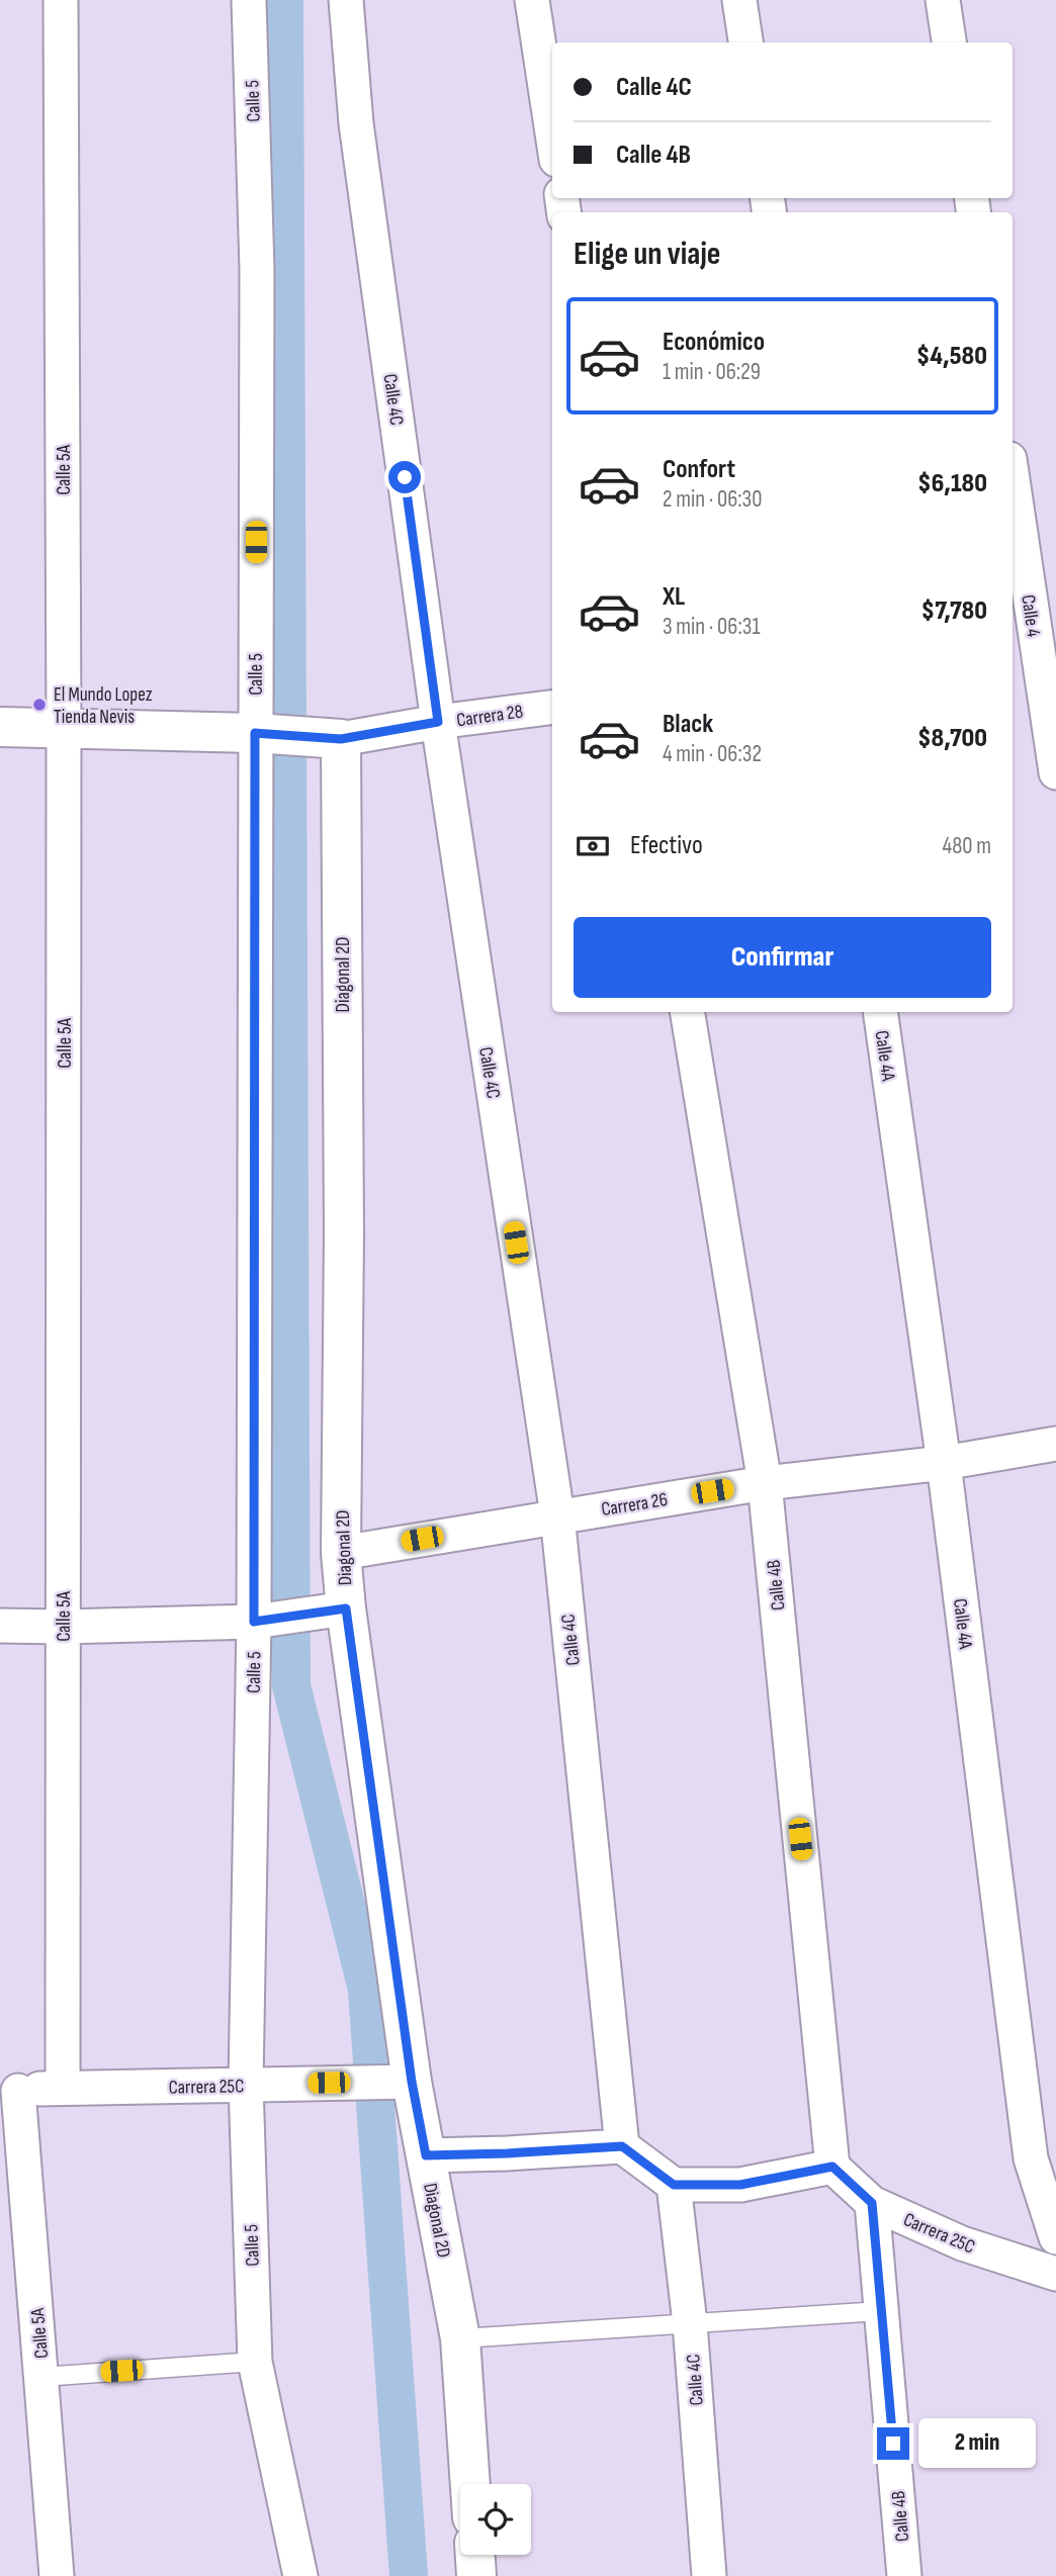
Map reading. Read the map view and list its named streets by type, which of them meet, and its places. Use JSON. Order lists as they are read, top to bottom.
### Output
{
  "streets": {
    "street": [
      "Calle 5",
      "Calle 4C",
      "Calle 5A",
      "Calle 4",
      "Carrera 28",
      "Diagonal 2D",
      "Calle 4A",
      "Carrera 26",
      "Calle 4B",
      "Carrera 25C"
    ]
  },
  "crossings": [
    ["Calle 5", "Carrera 28"],
    ["Calle 5", "Diagonal 2D"],
    ["Calle 5", "Carrera 25C"],
    ["Calle 4C", "Carrera 28"],
    ["Calle 4C", "Carrera 26"],
    ["Calle 5A", "Carrera 25C"],
    ["Carrera 28", "Diagonal 2D"],
    ["Diagonal 2D", "Carrera 26"],
    ["Diagonal 2D", "Carrera 25C"],
    ["Calle 4A", "Carrera 26"],
    ["Carrera 26", "Calle 4B"],
    ["Calle 4B", "Carrera 25C"]
  ],
  "places": ["El Mundo Lopez Tienda Nevis"],
  "page": {
    "banner": ["Calle 4C", "Calle 4B"],
    "heading": "Elige un viaje",
    "list": [
      {
        "name": "Económico",
        "note": "1 min · 06:29",
        "value": "$4,580"
      },
      {
        "name": "Confort",
        "note": "2 min · 06:30",
        "value": "$6,180"
      },
      {
        "name": "XL",
        "note": "3 min · 06:31",
        "value": "$7,780"
      },
      {
        "name": "Black",
        "note": "4 min · 06:32",
        "value": "$8,700"
      }
    ],
    "pay": ["Efectivo", "480 m"],
    "buttons": "Confirmar",
    "bubble": "2 min"
  }
}
